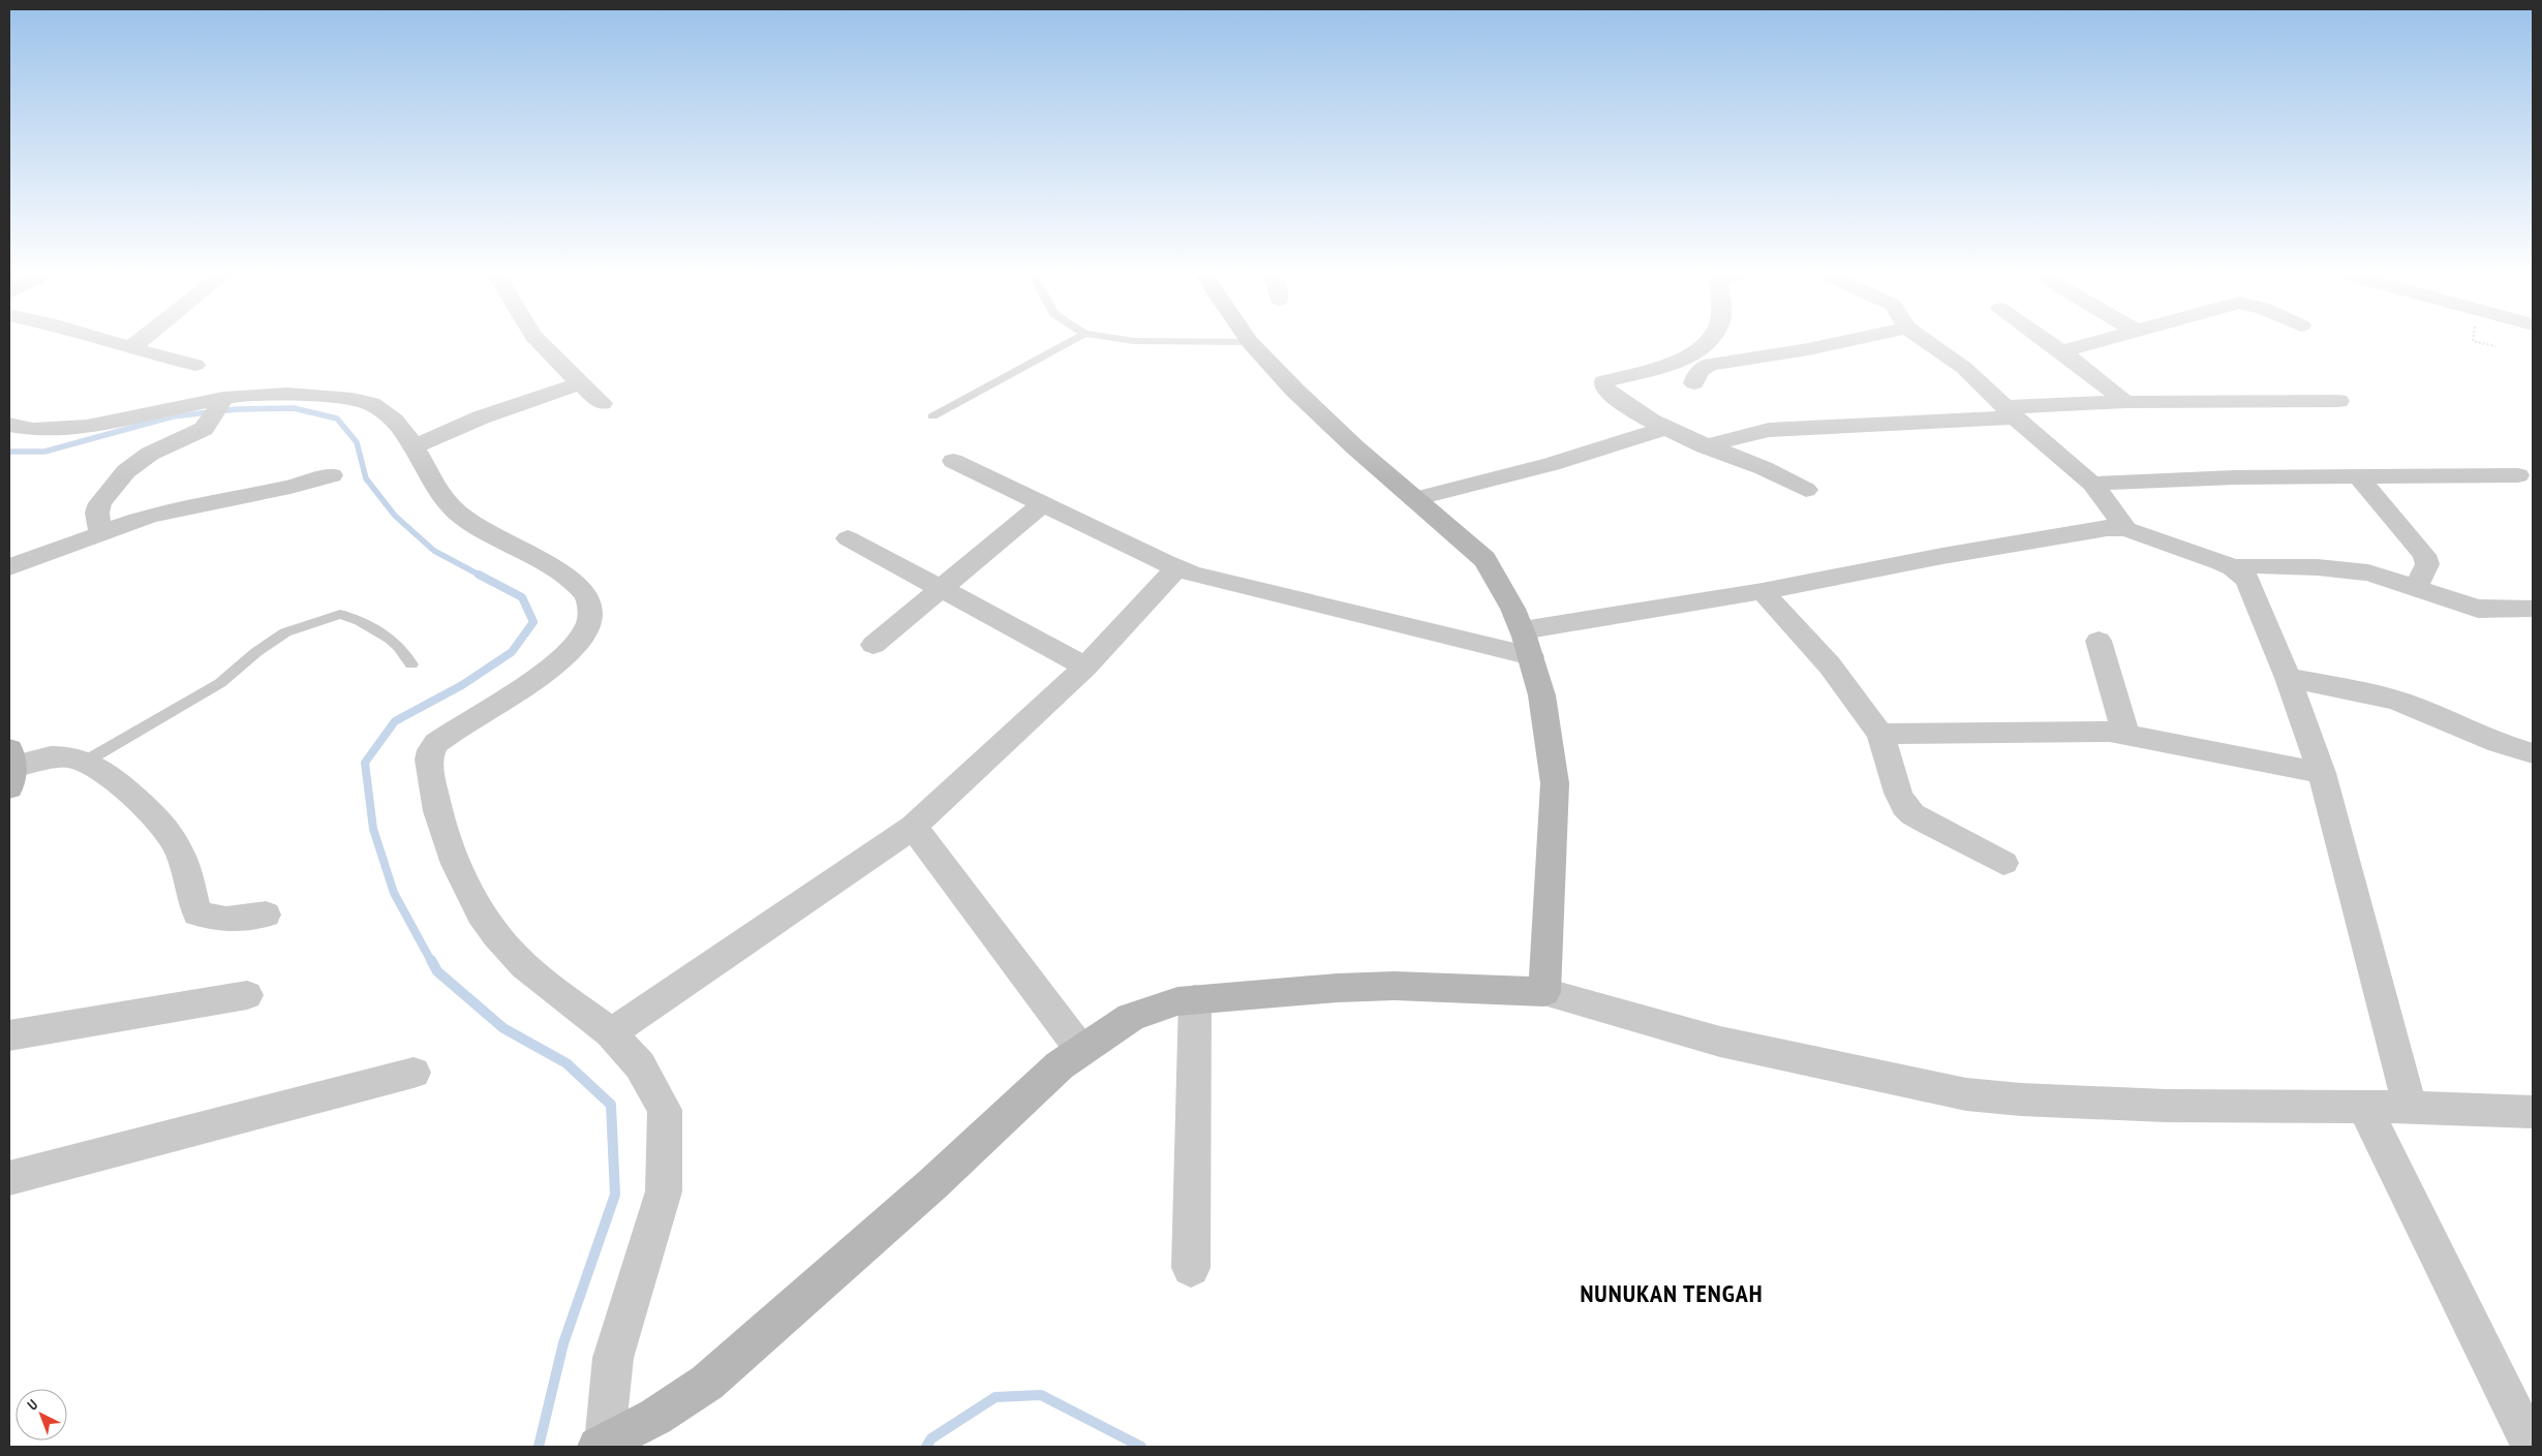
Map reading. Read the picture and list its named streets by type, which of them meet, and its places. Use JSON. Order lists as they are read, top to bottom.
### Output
{
  "districts": ["NUNUKAN TENGAH"],
  "north": "top left"
}
